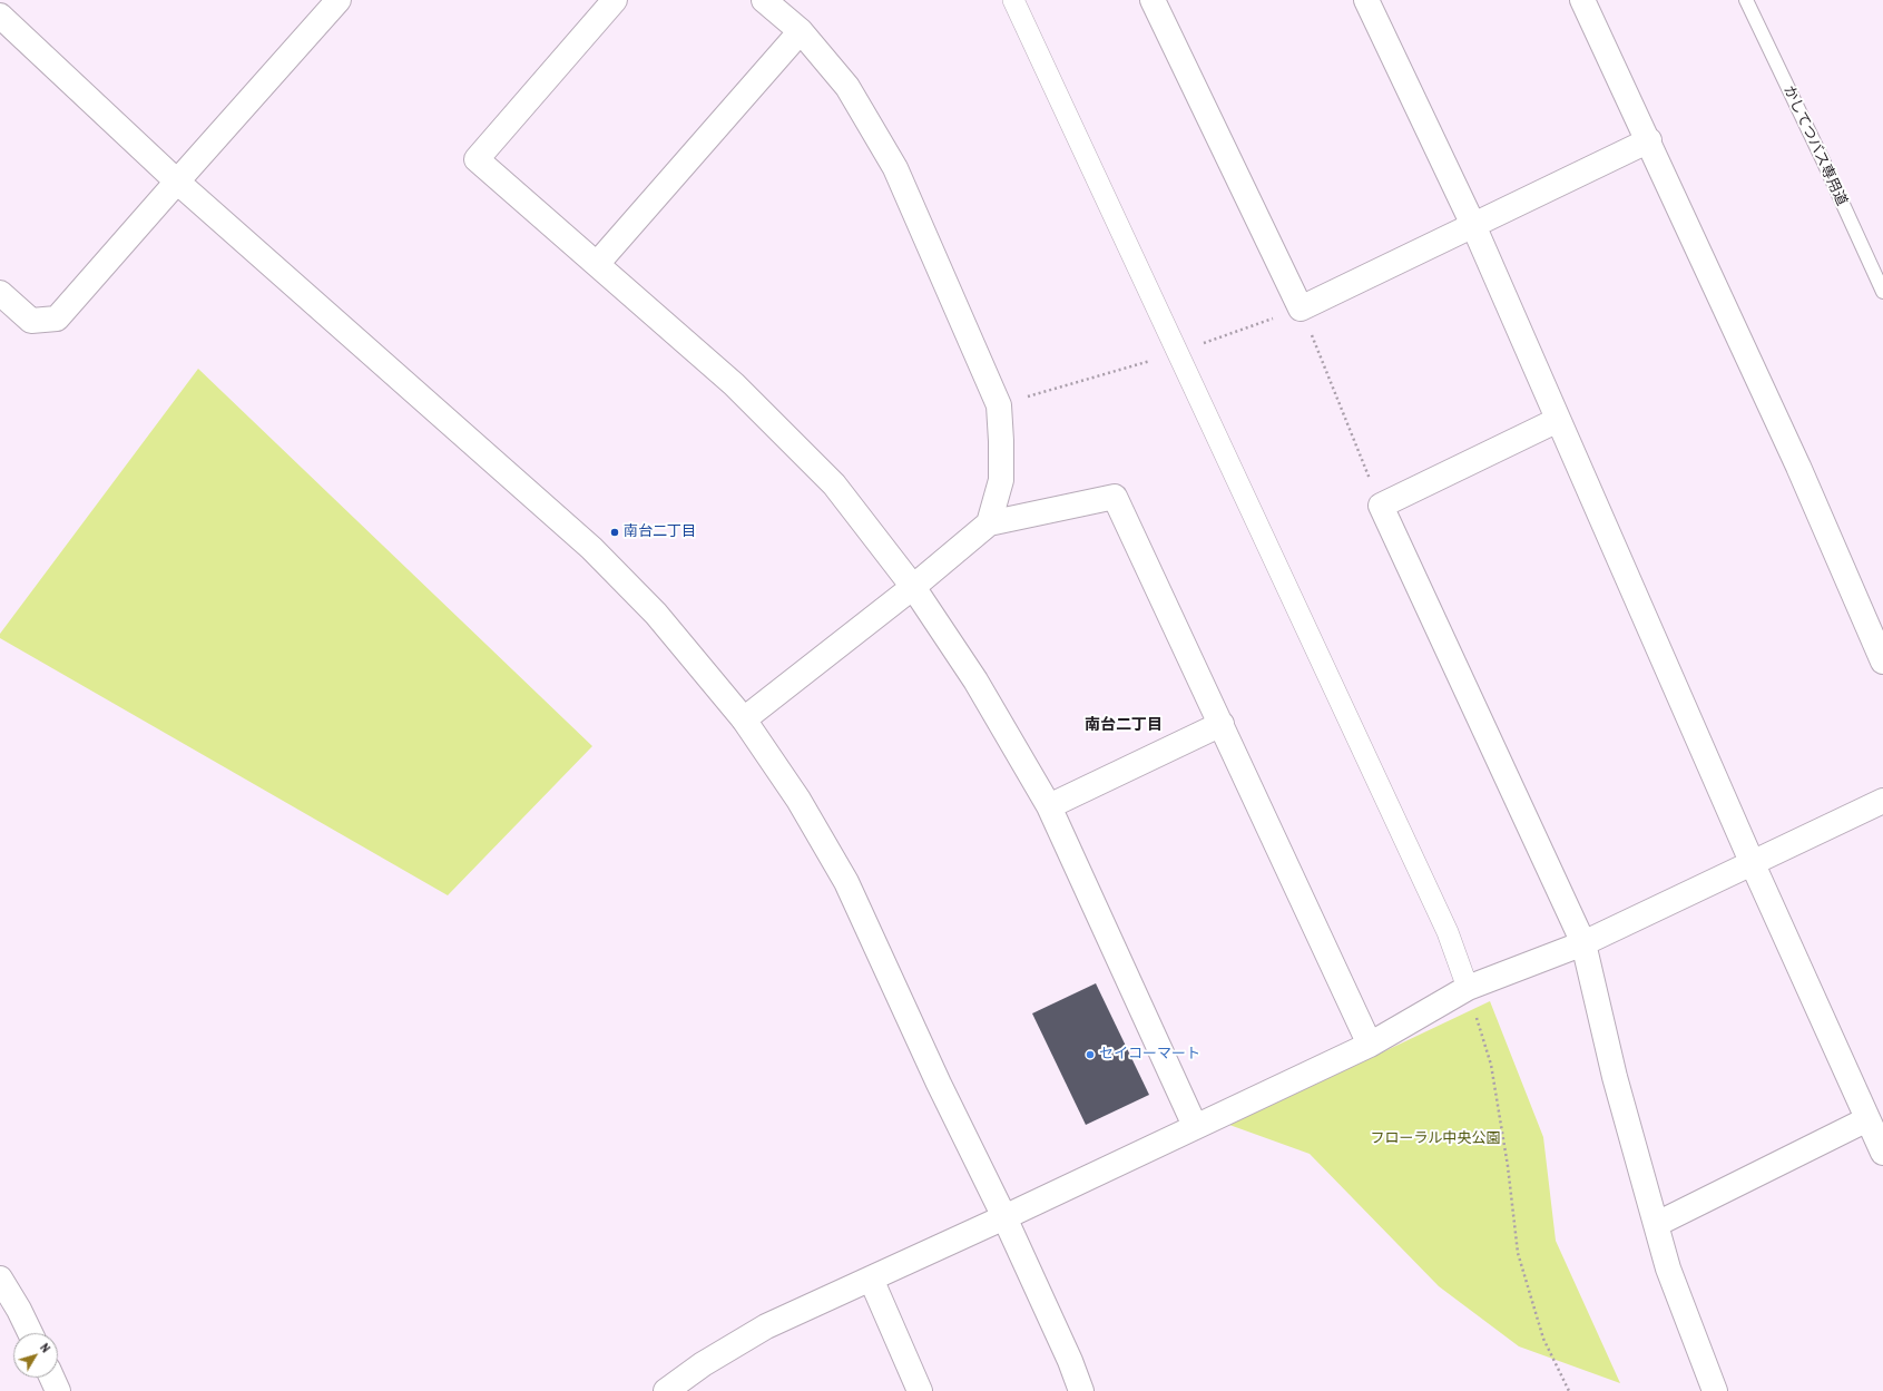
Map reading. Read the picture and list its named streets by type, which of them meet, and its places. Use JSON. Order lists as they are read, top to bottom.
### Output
{
  "streets": {
    "lane": ["かしてつバス専用道"]
  },
  "districts": ["南台二丁目"],
  "parks": ["フローラル中央公園"],
  "places": ["南台二丁目", "セイコーマート"],
  "north": "top right"
}
